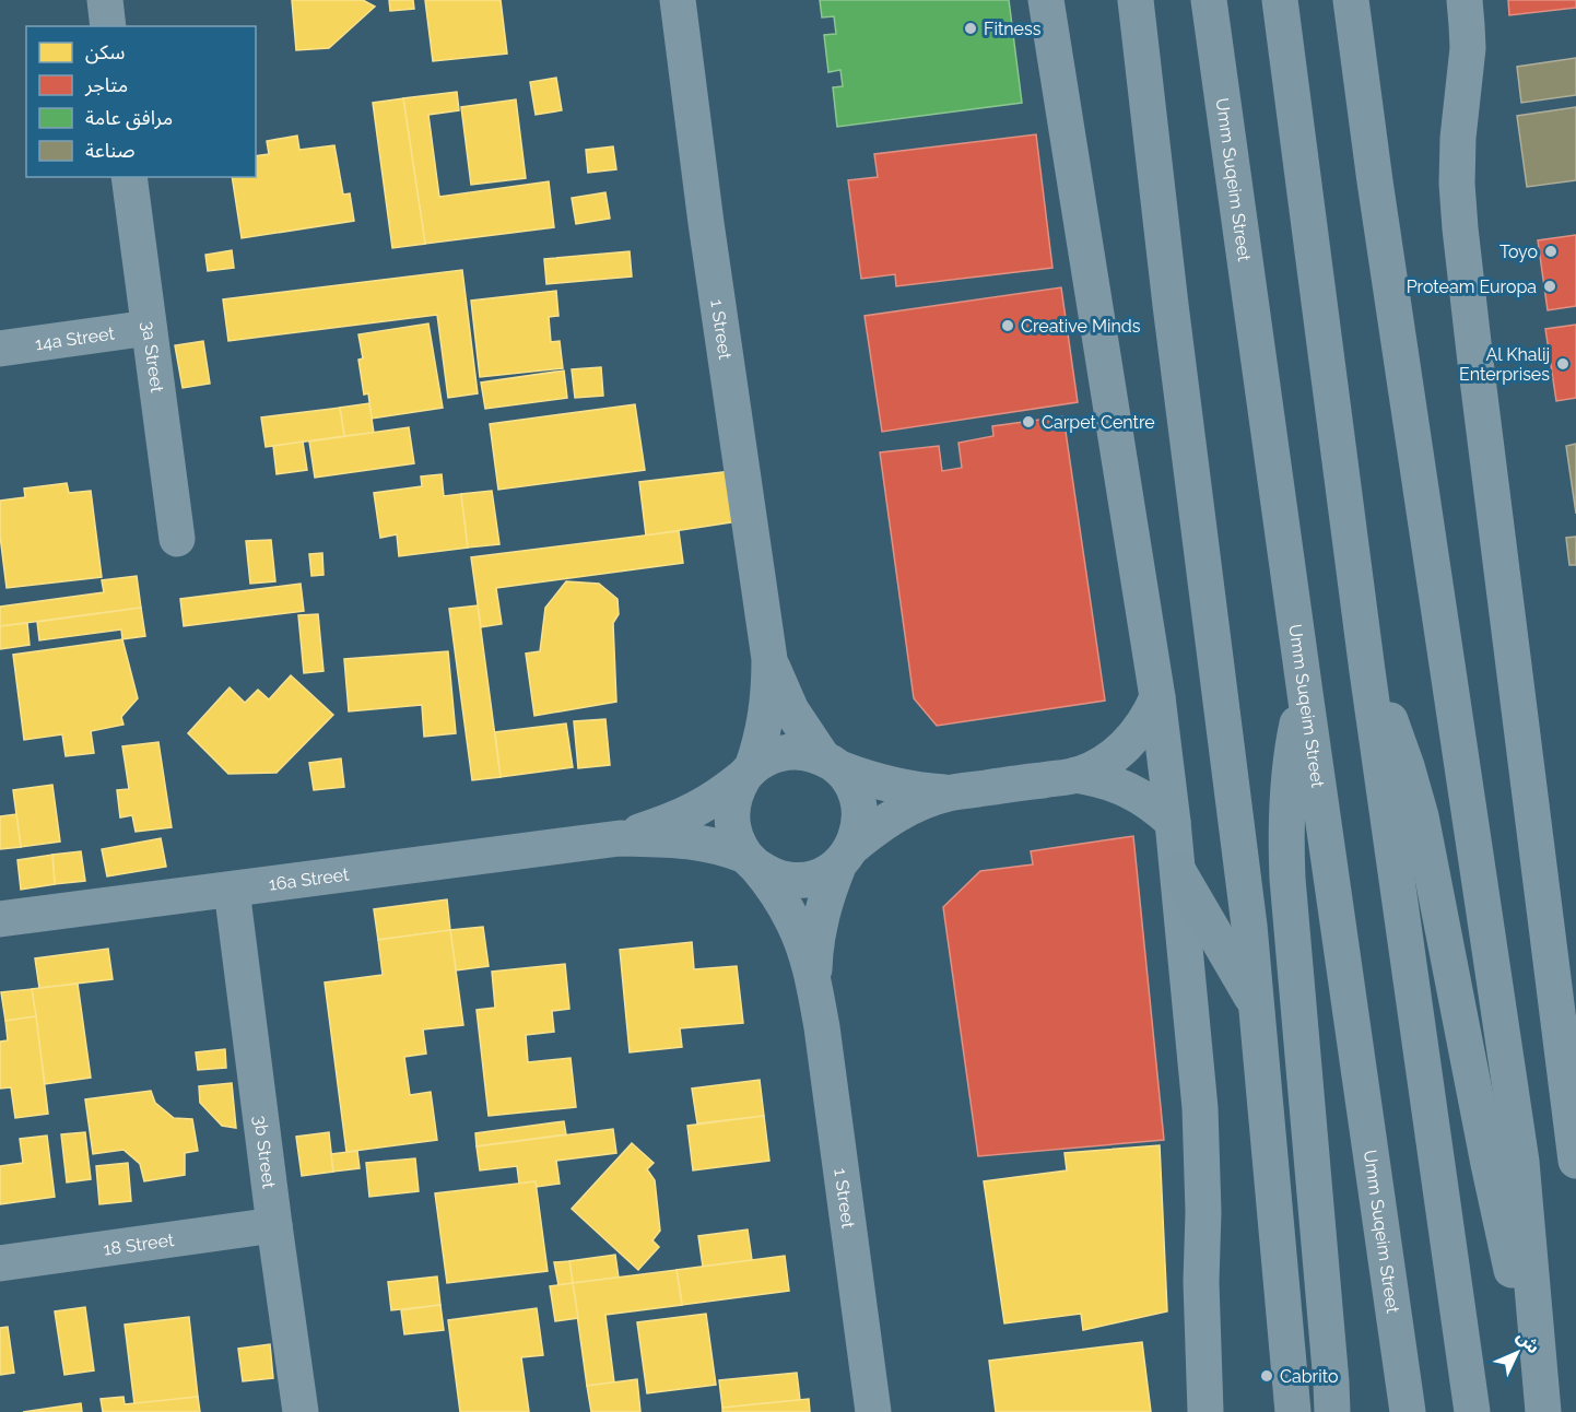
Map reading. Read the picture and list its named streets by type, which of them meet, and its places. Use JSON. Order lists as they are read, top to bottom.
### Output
{
  "streets": {
    "main road": ["Umm Suqeim Street"],
    "street": [
      "1 Street",
      "14a Street",
      "3a Street",
      "16a Street",
      "3b Street",
      "18 Street"
    ]
  },
  "crossings": [
    ["1 Street", "16a Street"],
    ["14a Street", "3a Street"],
    ["16a Street", "3b Street"],
    ["3b Street", "18 Street"]
  ],
  "places": [
    "Fitness",
    "Toyo",
    "Proteam Europa",
    "Creative Minds",
    "Al Khalij Enterprises",
    "Carpet Centre",
    "Cabrito"
  ],
  "legend": [
    "سكن",
    "متاجر",
    "مرافق عامة",
    "صناعة"
  ],
  "north": "top right"
}
